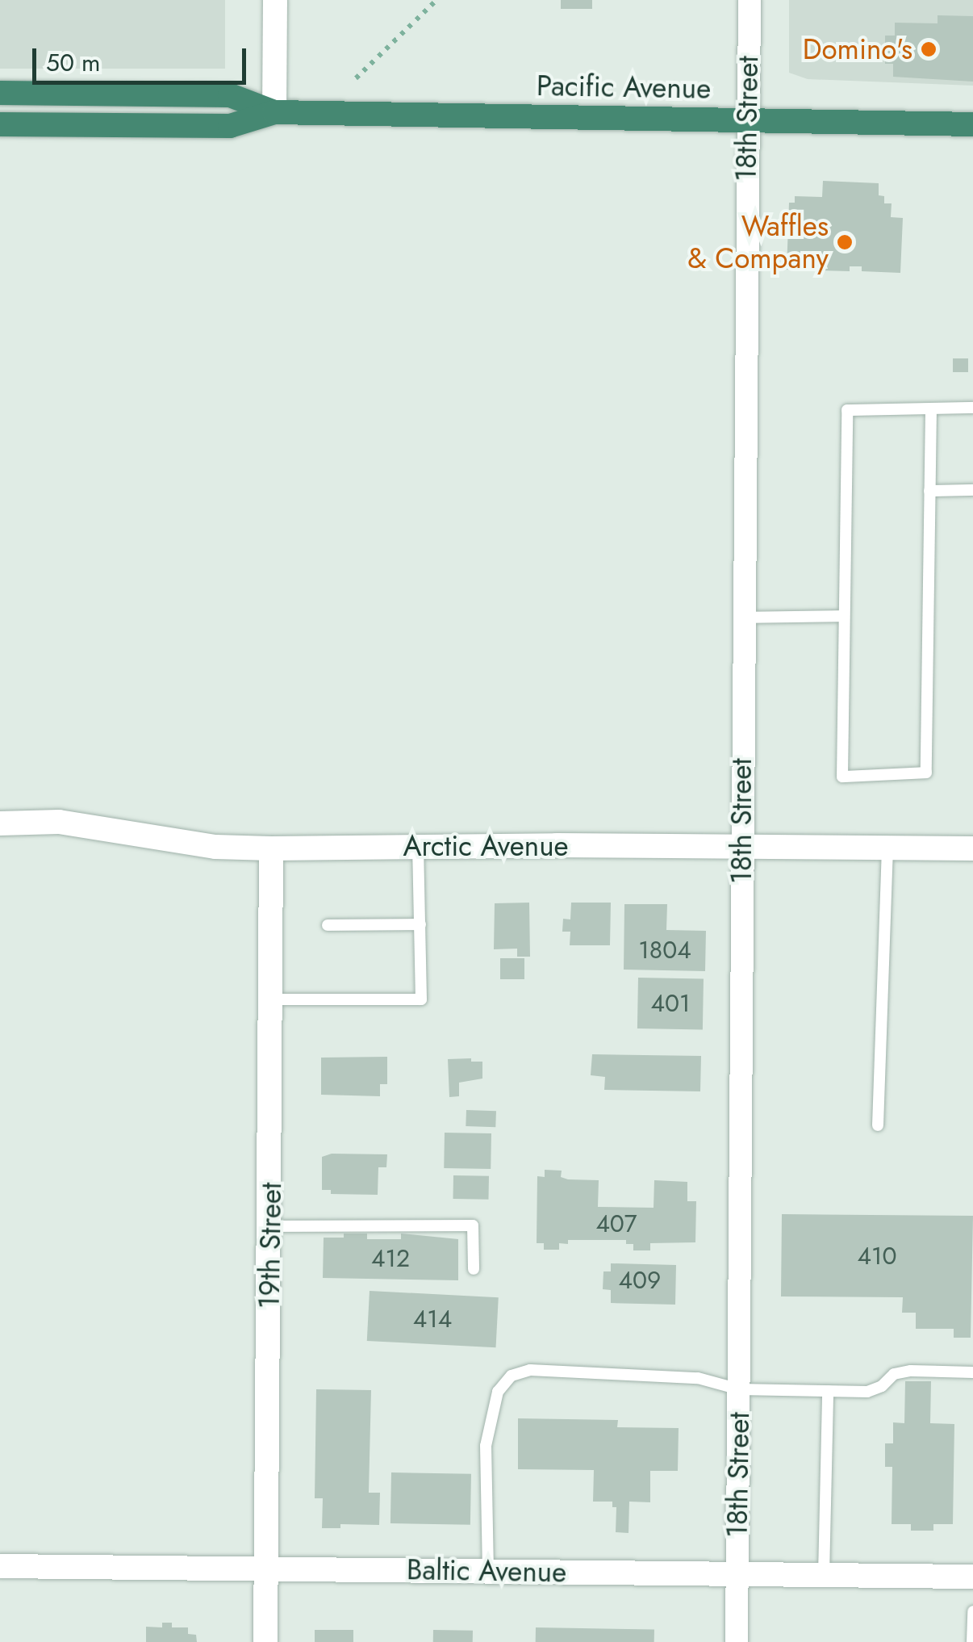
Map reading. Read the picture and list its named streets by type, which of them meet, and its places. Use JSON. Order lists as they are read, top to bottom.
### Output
{
  "streets": {
    "highway": ["Pacific Avenue"],
    "street": [
      "18th Street",
      "Arctic Avenue",
      "19th Street",
      "Baltic Avenue"
    ]
  },
  "crossings": [
    ["Pacific Avenue", "18th Street"],
    ["18th Street", "Arctic Avenue"],
    ["18th Street", "Baltic Avenue"],
    ["Arctic Avenue", "19th Street"],
    ["19th Street", "Baltic Avenue"]
  ],
  "places": ["Domino's", "Waffles & Company"],
  "house_numbers": [
    "1804",
    "401",
    "407",
    "410",
    "412",
    "409",
    "414"
  ],
  "scale_bar": "50 m"
}
